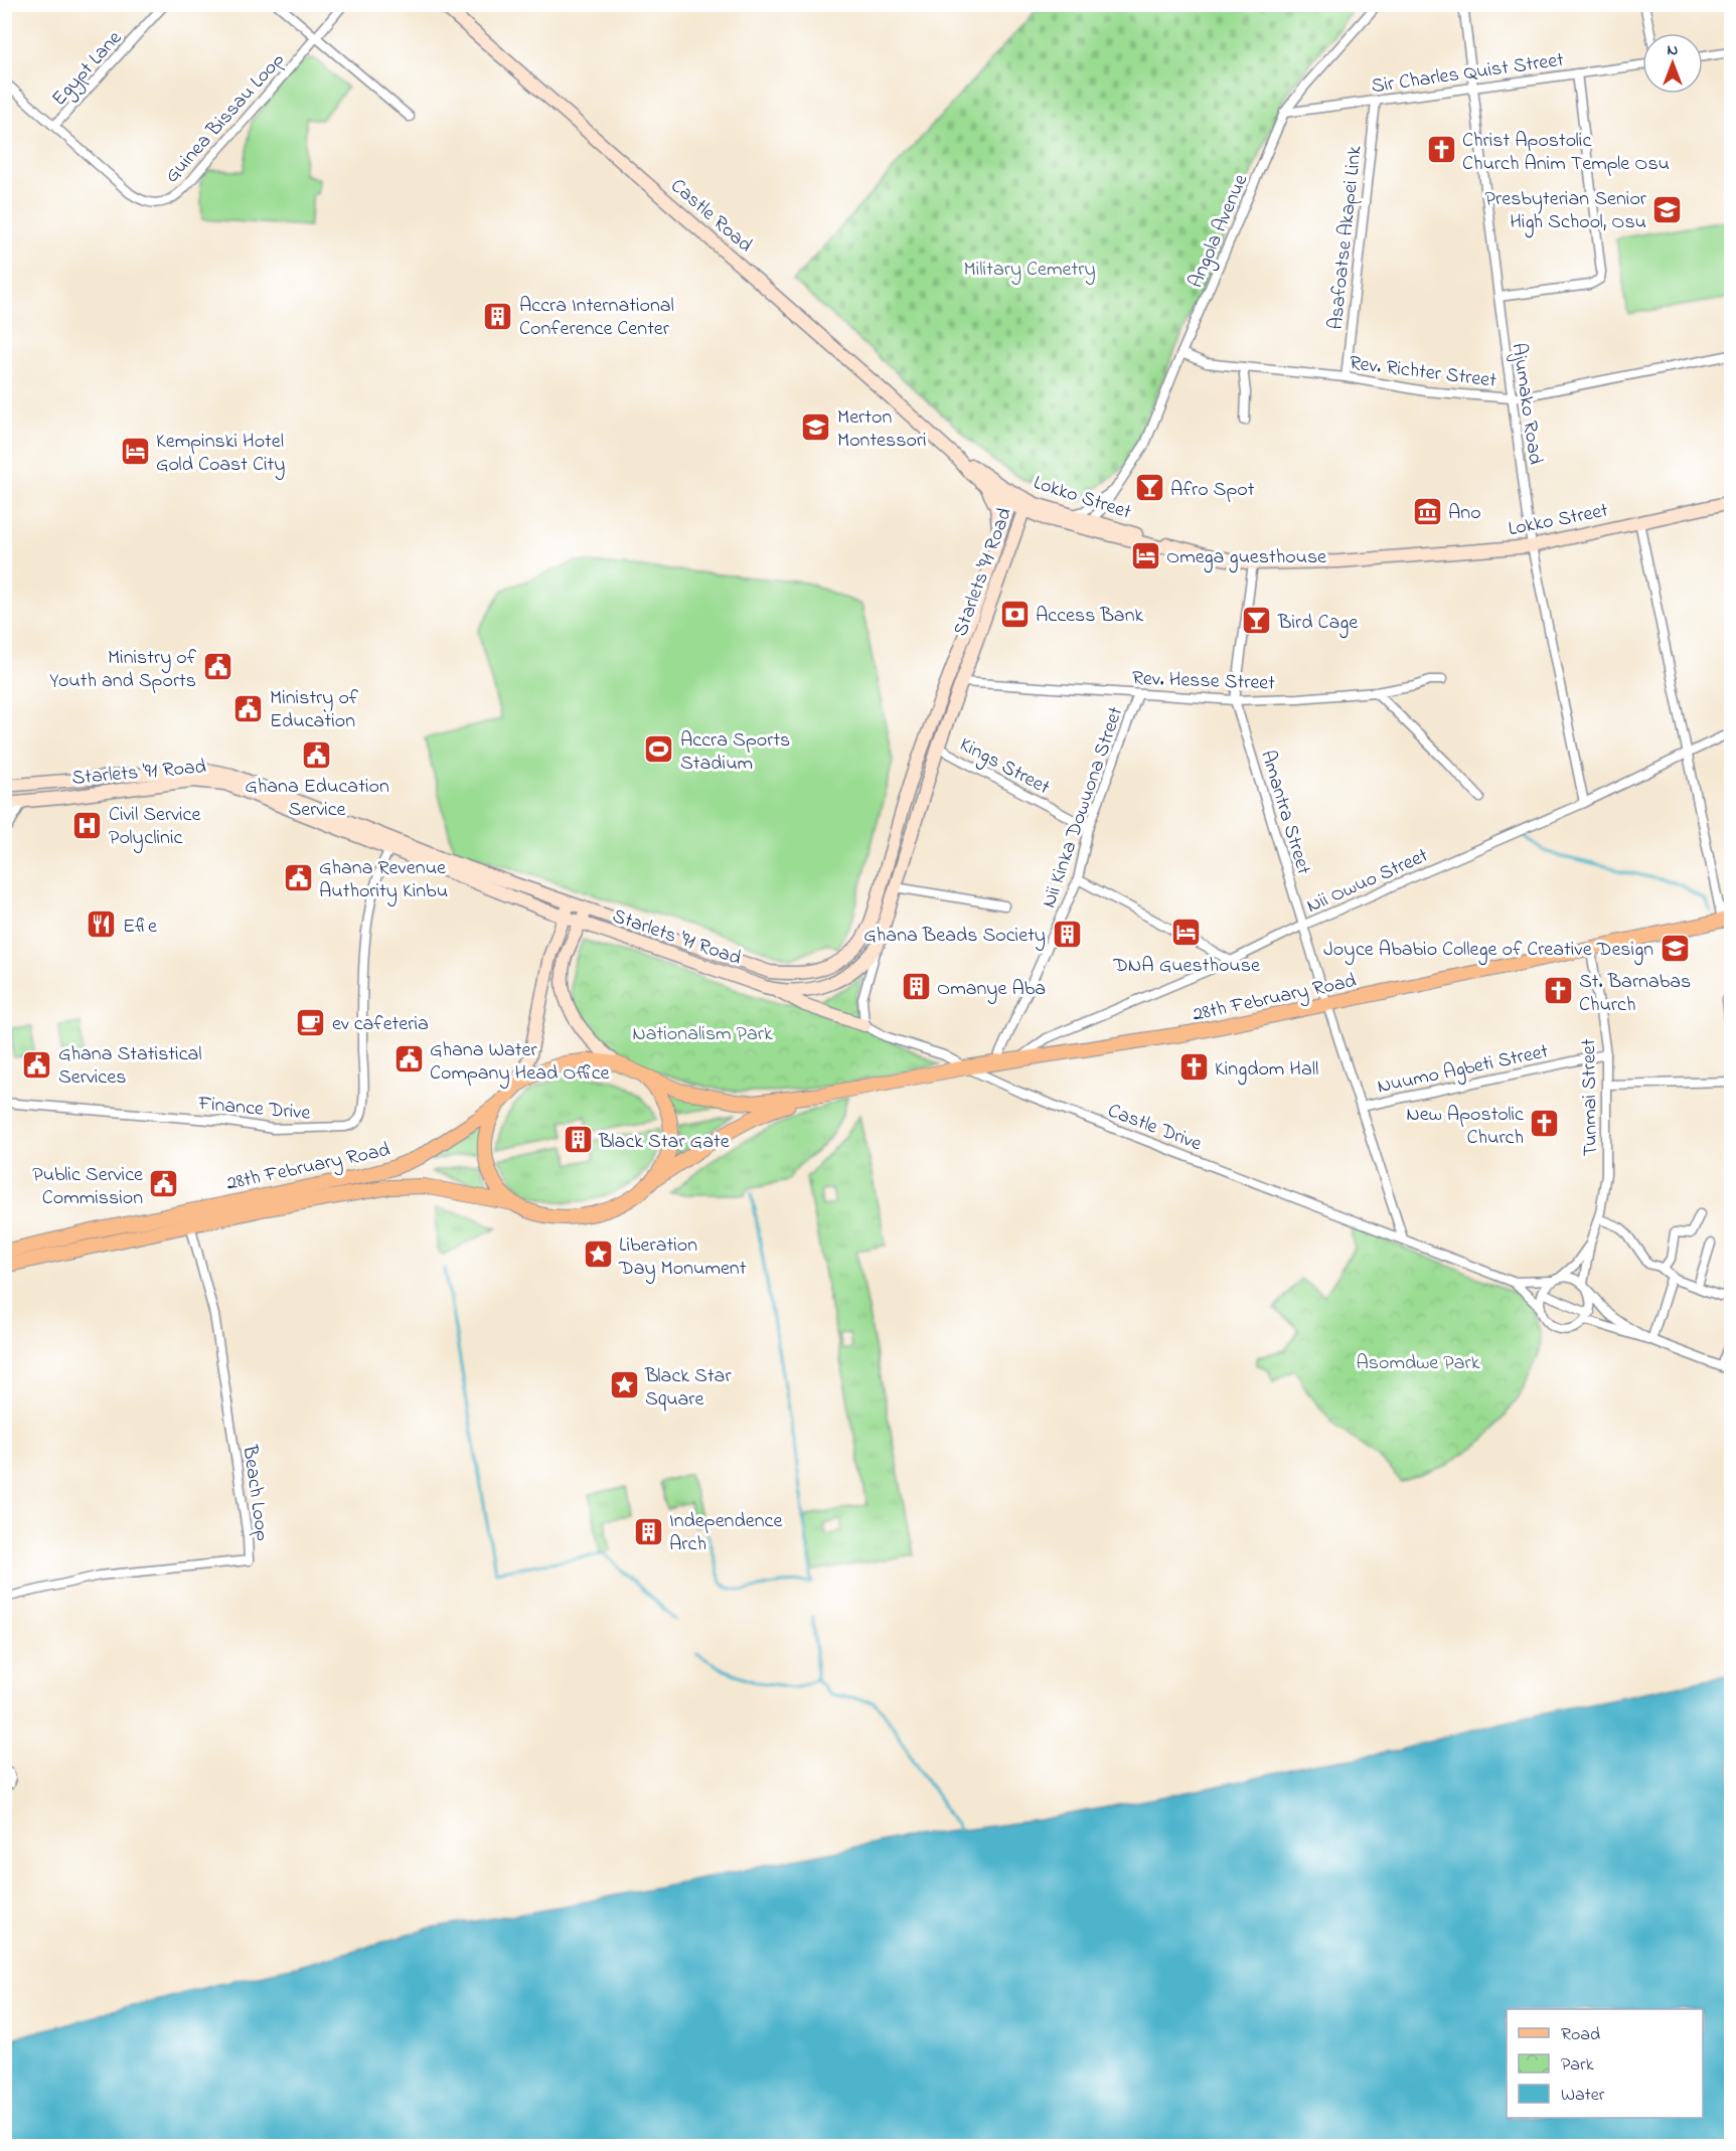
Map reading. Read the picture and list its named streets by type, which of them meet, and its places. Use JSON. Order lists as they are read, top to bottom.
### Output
{
  "streets": {
    "main road": [
      "Castle Road",
      "Lokko Street",
      "Starlets '91 Road",
      "28th February Road"
    ],
    "street": [
      "Egypt Lane",
      "Sir Charles Quist Street",
      "Guinea Bissau Loop",
      "Angola Avenue",
      "Asafoatse Akapei Link",
      "Rev. Richter Street",
      "Ajumako Road",
      "Rev. Hesse Street",
      "Kings Street",
      "Nii Kinka Dowuona Street",
      "Amantra Street",
      "Nii Owuo Street",
      "Nuumo Agbeti Street",
      "Tunmai Street",
      "Finance Drive",
      "Castle Drive",
      "Beach Loop"
    ]
  },
  "crossings": [
    ["Egypt Lane", "Guinea Bissau Loop"],
    ["Sir Charles Quist Street", "Angola Avenue"],
    ["Sir Charles Quist Street", "Asafoatse Akapei Link"],
    ["Sir Charles Quist Street", "Ajumako Road"],
    ["Castle Road", "Lokko Street"],
    ["Castle Road", "Starlets '91 Road"],
    ["Angola Avenue", "Rev. Richter Street"],
    ["Angola Avenue", "Lokko Street"],
    ["Asafoatse Akapei Link", "Rev. Richter Street"],
    ["Rev. Richter Street", "Ajumako Road"],
    ["Ajumako Road", "Lokko Street"],
    ["Ajumako Road", "Nii Owuo Street"],
    ["Lokko Street", "Starlets '91 Road"],
    ["Lokko Street", "Amantra Street"],
    ["Starlets '91 Road", "Rev. Hesse Street"],
    ["Starlets '91 Road", "Kings Street"],
    ["Starlets '91 Road", "28th February Road"],
    ["Starlets '91 Road", "Finance Drive"],
    ["Rev. Hesse Street", "Nii Kinka Dowuona Street"],
    ["Rev. Hesse Street", "Amantra Street"],
    ["Kings Street", "Nii Kinka Dowuona Street"],
    ["Nii Kinka Dowuona Street", "28th February Road"],
    ["Amantra Street", "Nii Owuo Street"],
    ["Amantra Street", "28th February Road"],
    ["Amantra Street", "Nuumo Agbeti Street"],
    ["Amantra Street", "Castle Drive"],
    ["Nii Owuo Street", "28th February Road"],
    ["28th February Road", "Tunmai Street"],
    ["28th February Road", "Castle Drive"],
    ["28th February Road", "Beach Loop"],
    ["Nuumo Agbeti Street", "Tunmai Street"],
    ["Tunmai Street", "Castle Drive"]
  ],
  "parks": ["Military Cemetry", "Nationalism Park", "Asomdwe Park"],
  "places": {
    "church": [
      "Christ Apostolic Church Anim Temple Osu",
      "St. Barnabas Church",
      "Kingdom Hall",
      "New Apostolic Church"
    ],
    "school or university": ["Presbyterian Senior High School, Osu", "Merton Montessori", "Joyce Ababio College of Creative Design"],
    "building": [
      "Accra International Conference Center",
      "Ghana Beads Society",
      "Omanye Aba",
      "Black Star Gate",
      "Independence Arch"
    ],
    "hotel": ["Kempinski Hotel Gold Coast City", "Omega guesthouse", "DNA Guesthouse"],
    "bar": ["Afro Spot", "Bird Cage"],
    "museum": ["Ano"],
    "bank": ["Access Bank"],
    "public building": [
      "Ministry of Youth and Sports",
      "Ministry of Education",
      "Ghana Education Service",
      "Ghana Revenue Authority Kinbu",
      "Ghana Water Company Head Office",
      "Ghana Statistical Services",
      "Public Service Commission"
    ],
    "sports": ["Accra Sports Stadium"],
    "hospital": ["Civil Service Polyclinic"],
    "restaurant": ["Efie"],
    "cafe": ["ev cafeteria"],
    "place": ["Liberation Day Monument", "Black Star Square"]
  },
  "legend": ["Road", "Park", "Water"],
  "north": "top"
}
